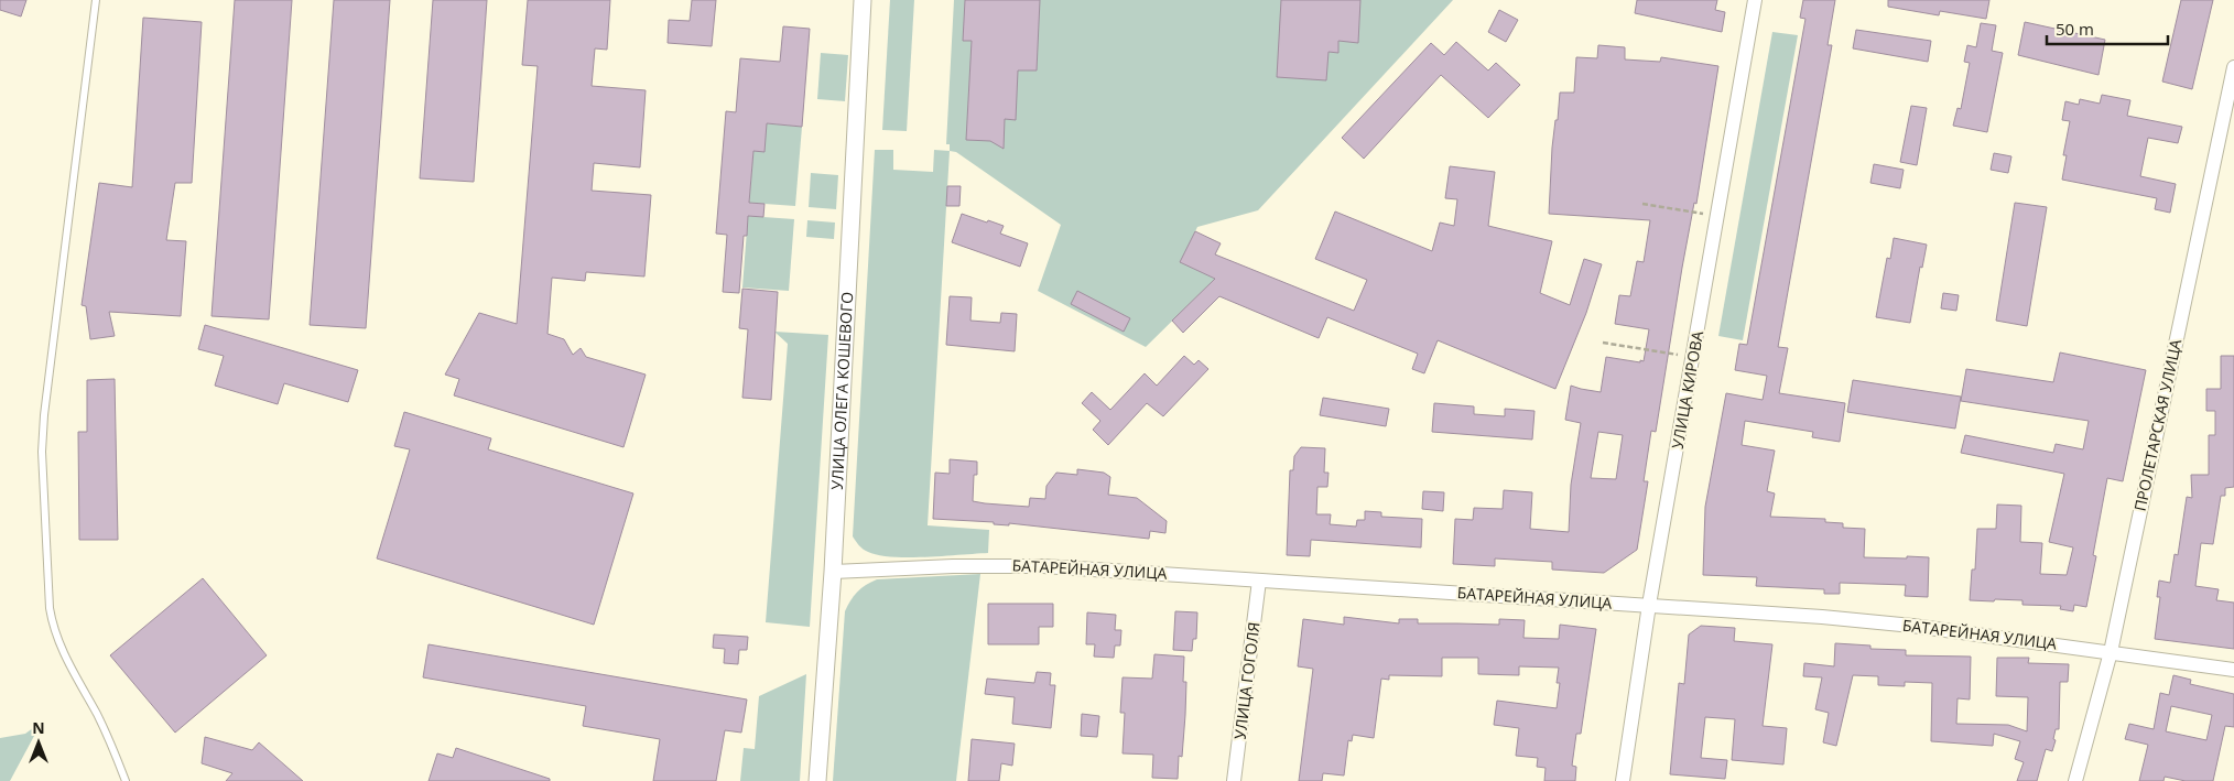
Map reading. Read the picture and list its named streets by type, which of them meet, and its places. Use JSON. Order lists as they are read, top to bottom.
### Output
{
  "streets": {
    "street": [
      "УЛИЦА КИРОВА",
      "УЛИЦА ОЛЕГА КОШЕВОГО",
      "ПРОЛЕТАРСКАЯ УЛИЦА",
      "БАТАРЕЙНАЯ УЛИЦА",
      "УЛИЦА ГОГОЛЯ"
    ]
  },
  "crossings": [
    ["УЛИЦА КИРОВА", "БАТАРЕЙНАЯ УЛИЦА"],
    ["УЛИЦА ОЛЕГА КОШЕВОГО", "БАТАРЕЙНАЯ УЛИЦА"],
    ["ПРОЛЕТАРСКАЯ УЛИЦА", "БАТАРЕЙНАЯ УЛИЦА"],
    ["БАТАРЕЙНАЯ УЛИЦА", "УЛИЦА ГОГОЛЯ"]
  ],
  "scale_bar": "50 m",
  "north": "top"
}
